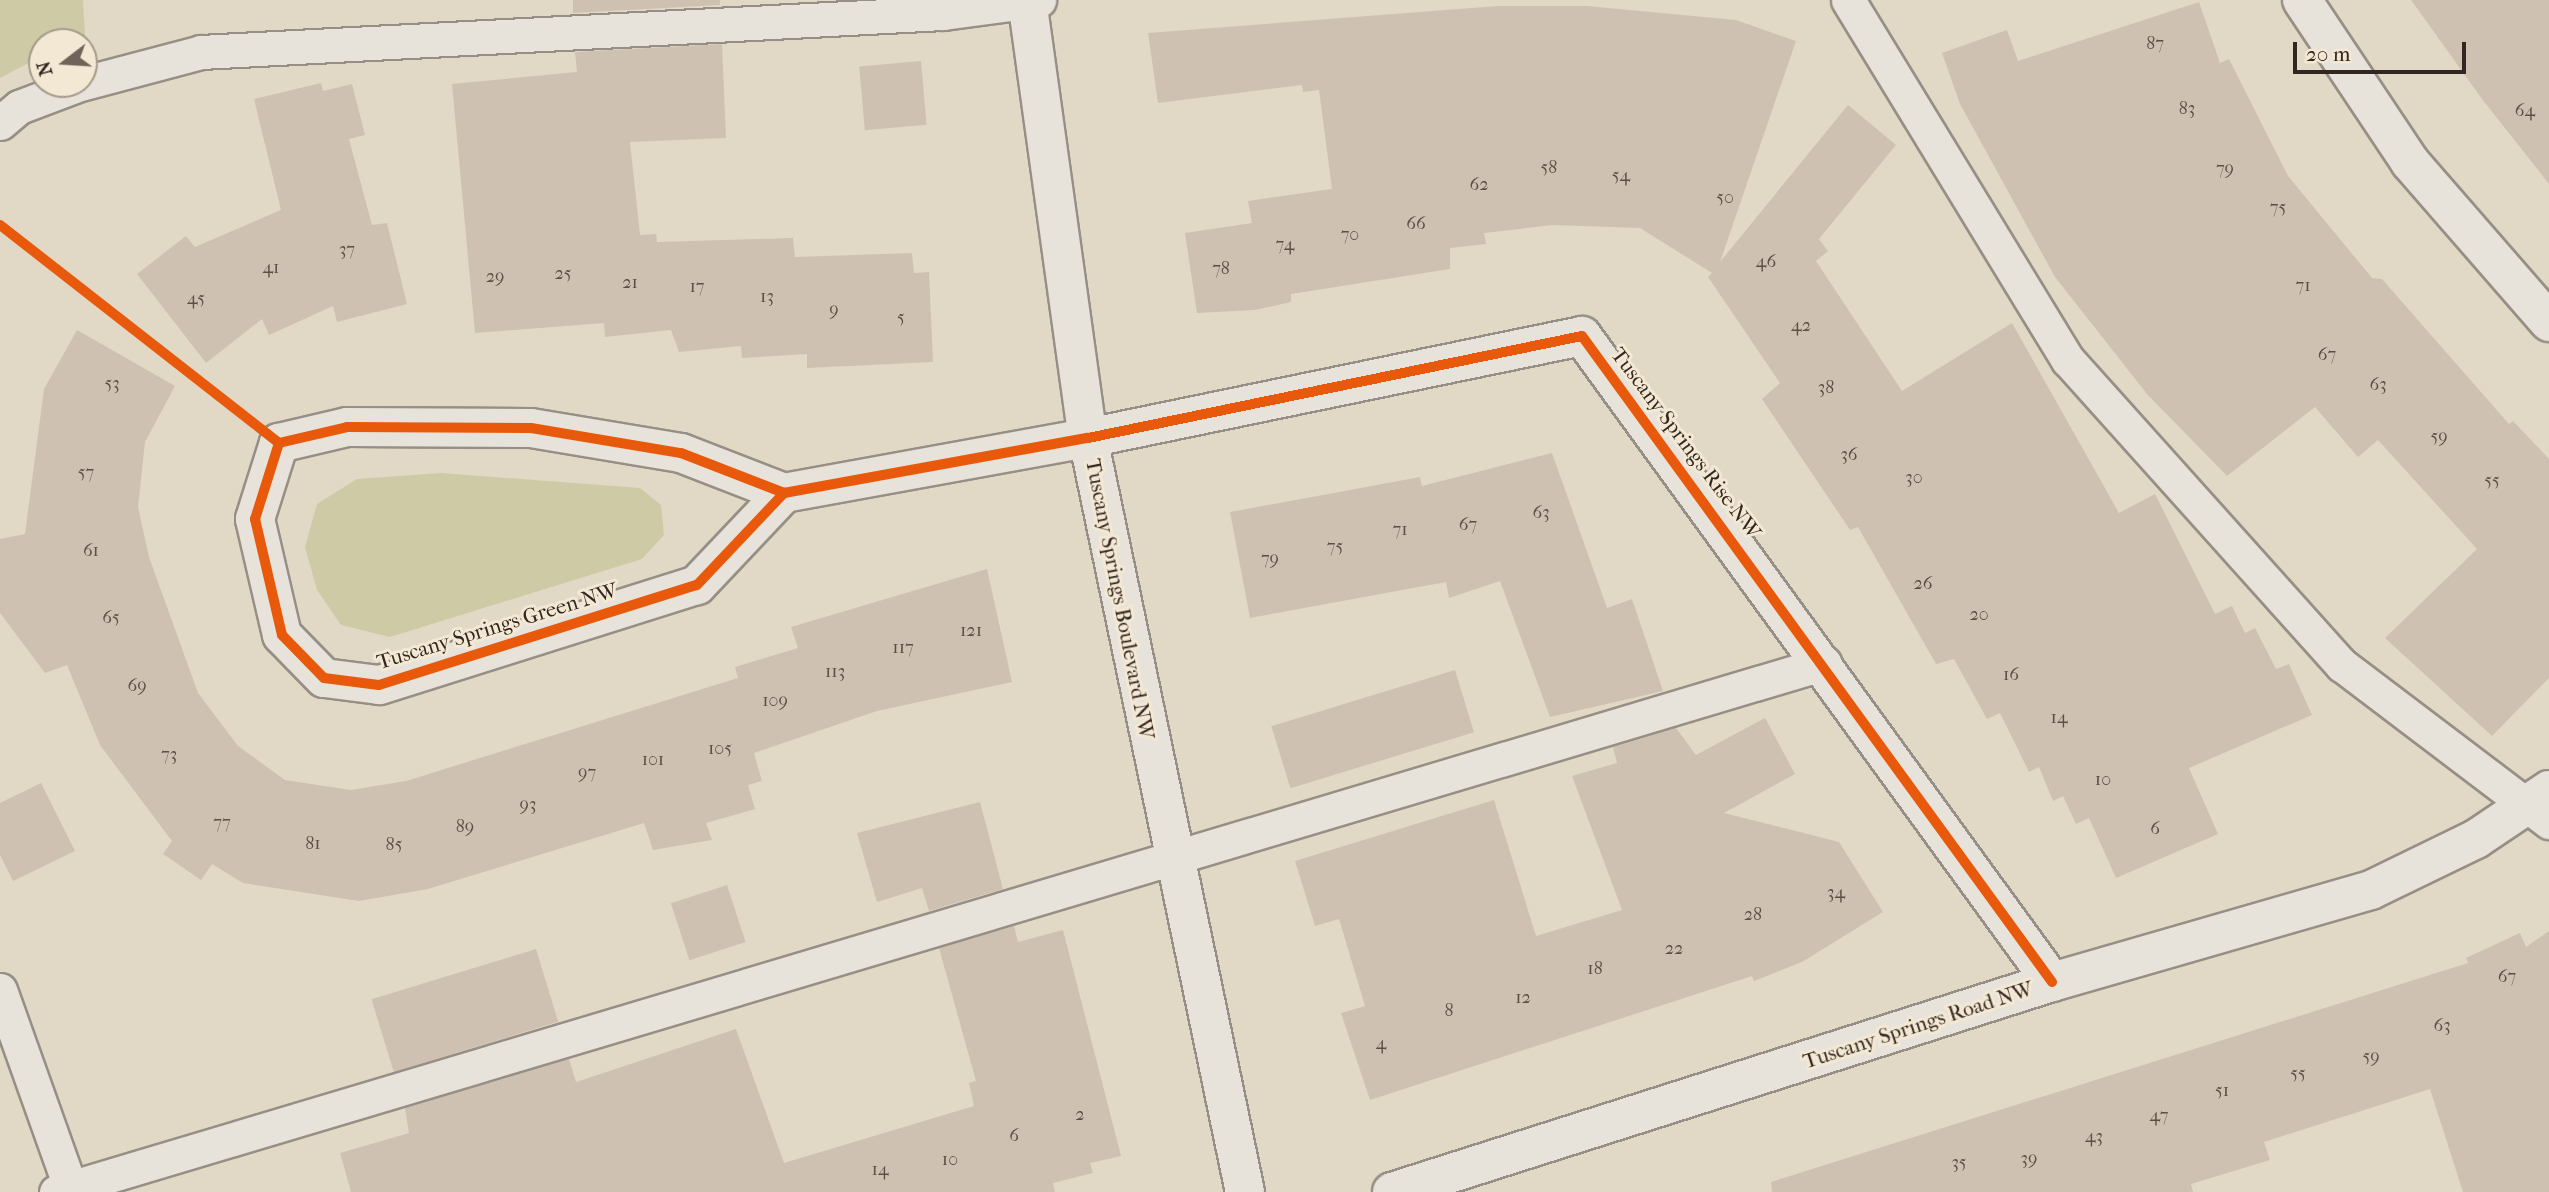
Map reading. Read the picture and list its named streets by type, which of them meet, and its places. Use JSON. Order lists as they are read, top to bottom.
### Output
{
  "streets": {
    "street": [
      "Tuscany Springs Rise NW",
      "Tuscany Springs Boulevard NW",
      "Tuscany Springs Green NW",
      "Tuscany Springs Road NW"
    ]
  },
  "crossings": [
    ["Tuscany Springs Rise NW", "Tuscany Springs Boulevard NW"],
    ["Tuscany Springs Rise NW", "Tuscany Springs Road NW"]
  ],
  "house_numbers": [
    "87",
    "83",
    "64",
    "58",
    "79",
    "54",
    "62",
    "50",
    "75",
    "66",
    "70",
    "74",
    "37",
    "46",
    "41",
    "78",
    "25",
    "29",
    "21",
    "71",
    "17",
    "13",
    "45",
    "9",
    "5",
    "42",
    "67",
    "53",
    "63",
    "38",
    "59",
    "36",
    "57",
    "30",
    "55",
    "63",
    "67",
    "71",
    "75",
    "61",
    "79",
    "26",
    "20",
    "65",
    "121",
    "117",
    "113",
    "16",
    "69",
    "109",
    "14",
    "105",
    "73",
    "101",
    "97",
    "10",
    "93",
    "77",
    "89",
    "6",
    "81",
    "85",
    "34",
    "28",
    "22",
    "18",
    "67",
    "12",
    "8",
    "63",
    "4",
    "59",
    "55",
    "51",
    "2",
    "47",
    "6",
    "43",
    "39",
    "10",
    "35",
    "14"
  ],
  "scale_bar": "20 m",
  "north": "left"
}
